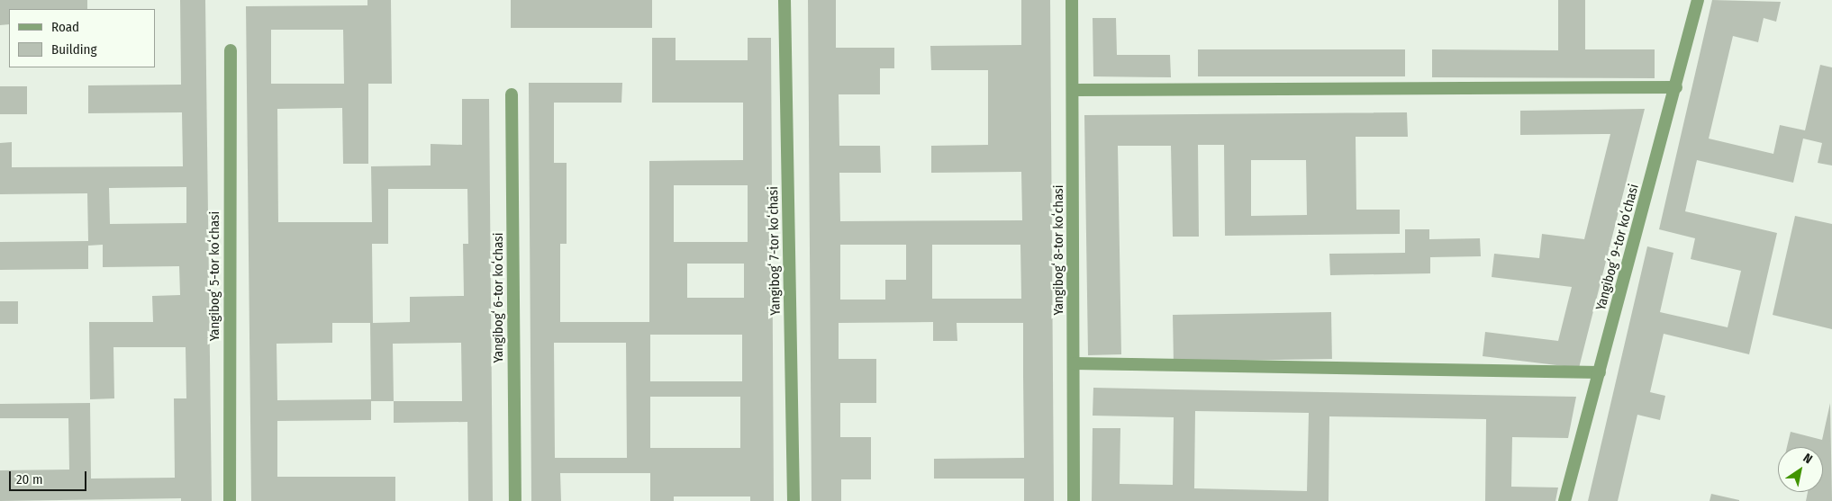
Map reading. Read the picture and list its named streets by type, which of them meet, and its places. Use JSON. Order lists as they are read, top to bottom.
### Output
{
  "streets": {
    "street": [
      "Yangibogʻ 9-tor koʻchasi",
      "Yangibogʻ 8-tor koʻchasi",
      "Yangibogʻ 7-tor koʻchasi",
      "Yangibogʻ 5-tor koʻchasi",
      "Yangibogʻ 6-tor koʻchasi"
    ]
  },
  "legend": ["Road", "Building"],
  "scale_bar": "20 m",
  "north": "top right"
}
